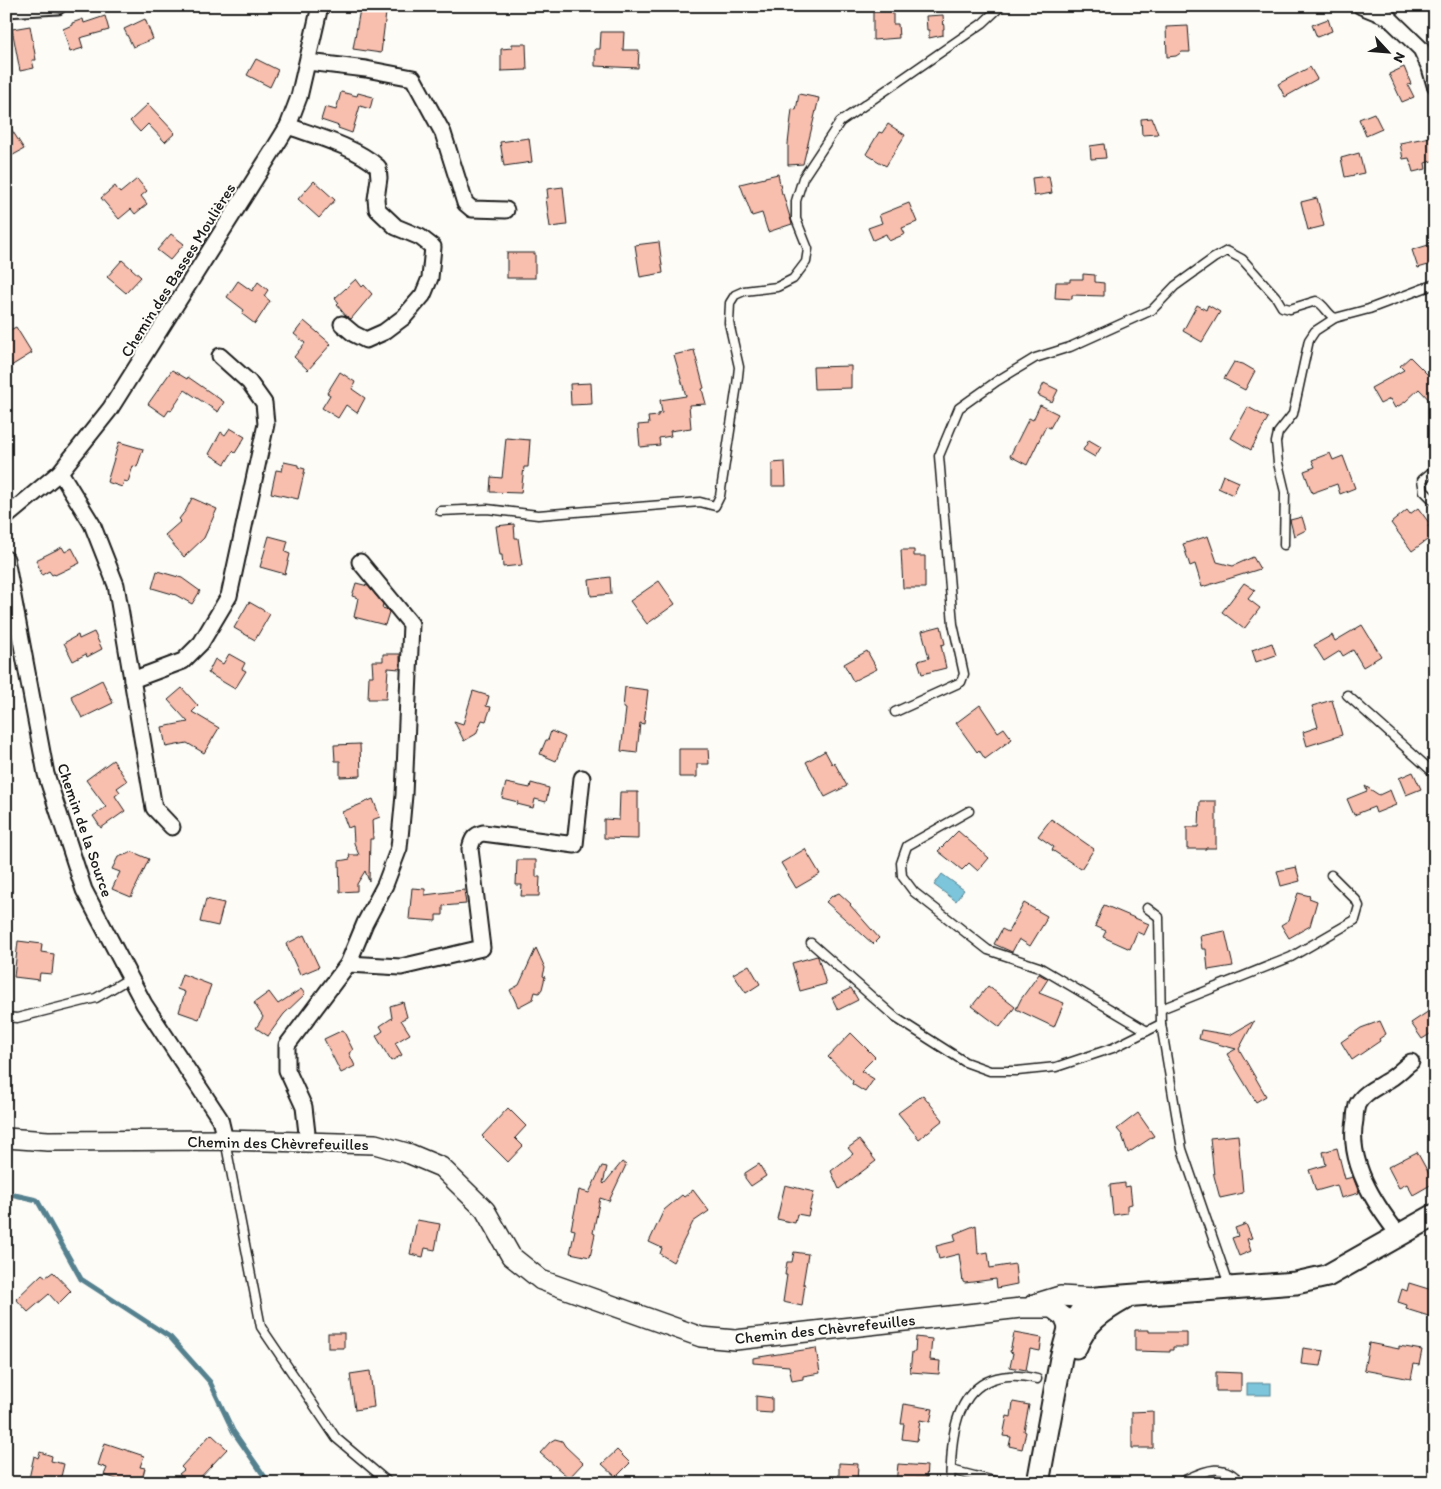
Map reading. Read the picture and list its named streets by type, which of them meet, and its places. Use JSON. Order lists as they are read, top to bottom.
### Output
{
  "streets": {
    "street": ["Chemin des Basses Moulières", "Chemin de la Source", "Chemin des Chèvrefeuilles"]
  },
  "crossings": [
    ["Chemin de la Source", "Chemin des Chèvrefeuilles"]
  ],
  "north": "bottom right"
}
